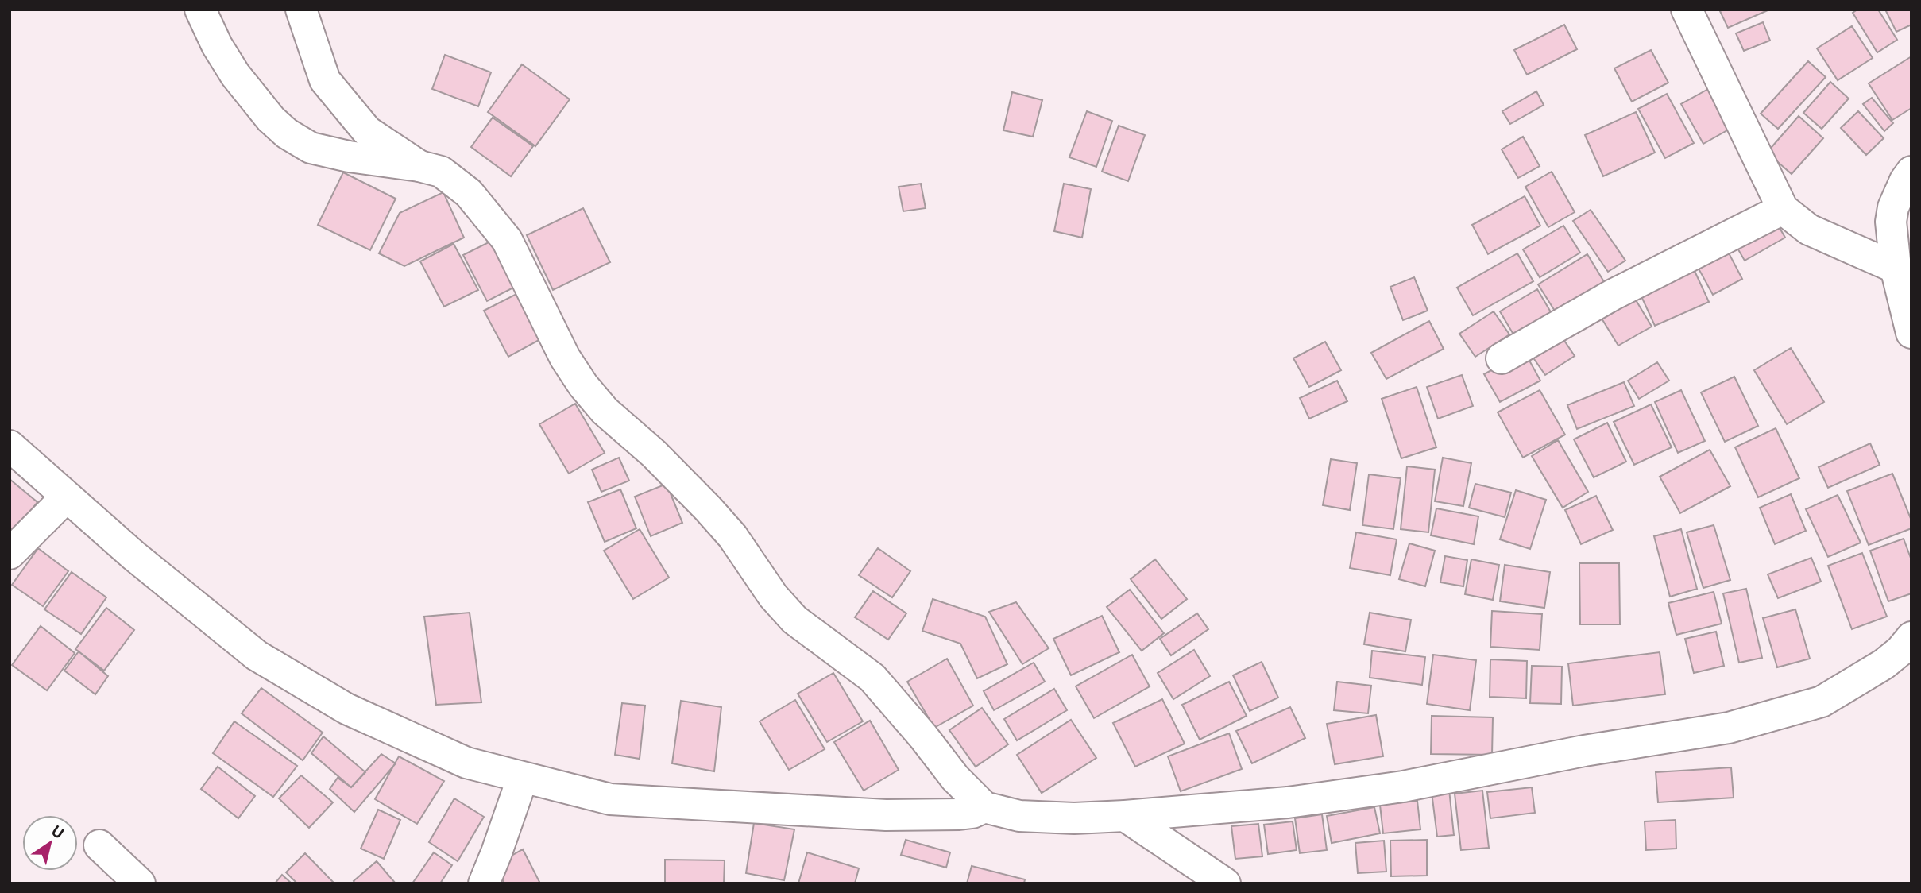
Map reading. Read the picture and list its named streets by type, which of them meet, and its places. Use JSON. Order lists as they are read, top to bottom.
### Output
{
  "north": "top right"
}
